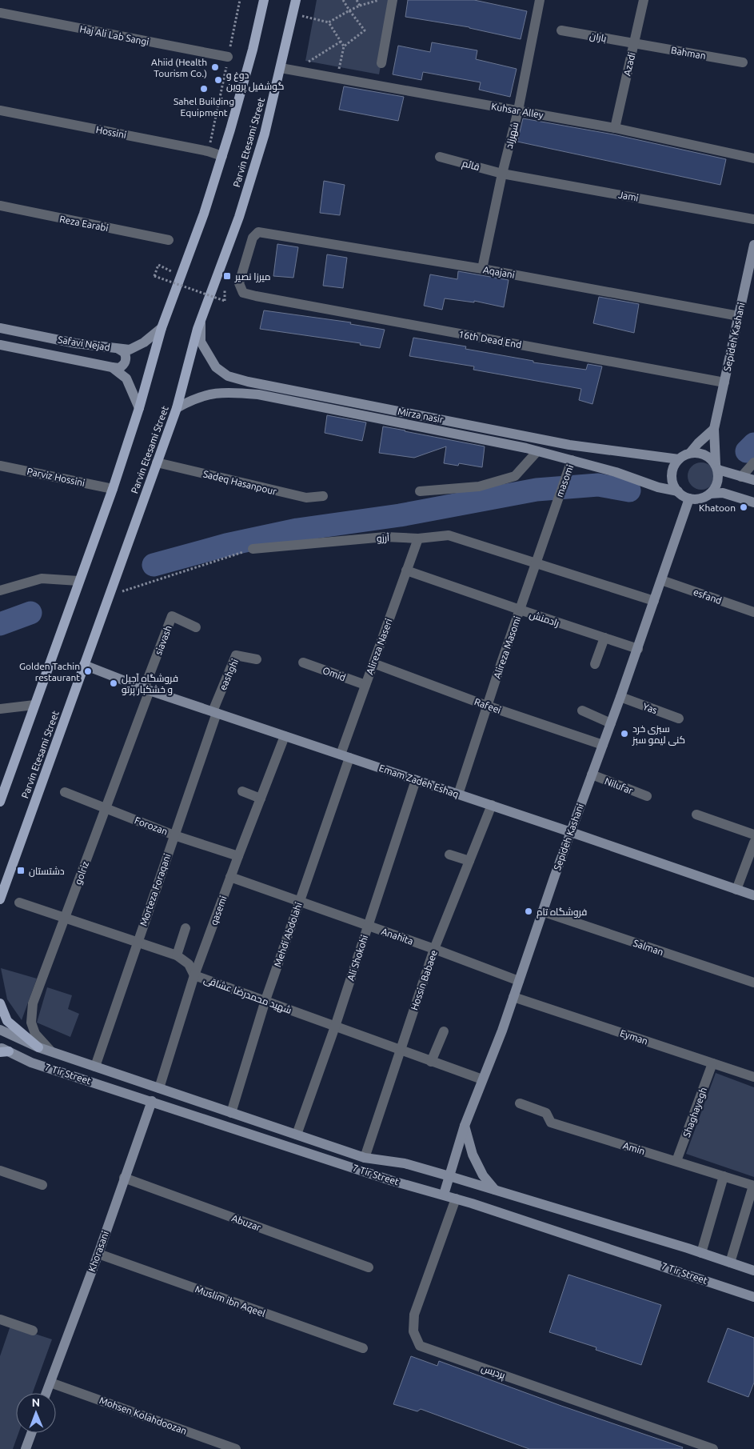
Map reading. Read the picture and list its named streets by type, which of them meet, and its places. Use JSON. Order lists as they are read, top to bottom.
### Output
{
  "streets": {
    "main road": ["Parvin Etesami Street"],
    "street": [
      "Haj Ali Lab Sangi",
      "باران",
      "Bahman",
      "Azadi",
      "Kuhsar Alley",
      "Hossini",
      "شهرزاد",
      "قائم",
      "Jami",
      "Reza Earabi",
      "Aqajani",
      "Sepideh Kashani",
      "16th Dead End",
      "Safavi Nejad",
      "Mirza nasir",
      "Parviz Hossini",
      "masomi",
      "Sadeq Hasanpour",
      "آرزو",
      "esfand",
      "رادمنش",
      "siavash",
      "Alireza Naseri",
      "Alireza Masomi",
      "Omid",
      "eashghi",
      "Rafeei",
      "Yas",
      "Emam Zadeh Eshaq",
      "Nilufar",
      "Forozan",
      "golriz",
      "Morteza Foraqani",
      "qasemi",
      "Mehdi Abdolahi",
      "Anahita",
      "Salman",
      "Ali Shokohi",
      "Hossin Babaee",
      "شهید محمدرضا عشاقی",
      "Eyman",
      "7 Tir Street",
      "Shaghayegh",
      "Amin",
      "Abuzar",
      "Khorasani",
      "Muslim ibn Aqeel",
      "پردیس",
      "Mohsen Kolahdoozan"
    ]
  },
  "crossings": [
    ["باران", "Bahman"],
    ["باران", "Azadi"],
    ["Bahman", "Azadi"],
    ["Azadi", "Kuhsar Alley"],
    ["Kuhsar Alley", "شهرزاد"],
    ["Kuhsar Alley", "Parvin Etesami Street"],
    ["شهرزاد", "قائم"],
    ["شهرزاد", "Jami"],
    ["شهرزاد", "Aqajani"],
    ["Parvin Etesami Street", "Mirza nasir"],
    ["Parvin Etesami Street", "Sadeq Hasanpour"],
    ["Parvin Etesami Street", "Emam Zadeh Eshaq"],
    ["قائم", "Jami"],
    ["Aqajani", "Sepideh Kashani"],
    ["Aqajani", "16th Dead End"],
    ["Sepideh Kashani", "16th Dead End"],
    ["Sepideh Kashani", "Mirza nasir"],
    ["Sepideh Kashani", "آرزو"],
    ["Sepideh Kashani", "esfand"],
    ["Sepideh Kashani", "رادمنش"],
    ["Sepideh Kashani", "Rafeei"],
    ["Sepideh Kashani", "Yas"],
    ["Sepideh Kashani", "Emam Zadeh Eshaq"],
    ["Sepideh Kashani", "Nilufar"],
    ["Sepideh Kashani", "Anahita"],
    ["Sepideh Kashani", "Salman"],
    ["Sepideh Kashani", "شهید محمدرضا عشاقی"],
    ["Sepideh Kashani", "Eyman"],
    ["Sepideh Kashani", "7 Tir Street"],
    ["Mirza nasir", "masomi"],
    ["masomi", "Alireza Masomi"],
    ["آرزو", "Alireza Naseri"],
    ["آرزو", "Alireza Masomi"],
    ["رادمنش", "Alireza Naseri"],
    ["رادمنش", "Alireza Masomi"],
    ["siavash", "Emam Zadeh Eshaq"],
    ["siavash", "golriz"],
    ["Alireza Naseri", "Omid"],
    ["Alireza Naseri", "Rafeei"],
    ["Alireza Naseri", "Emam Zadeh Eshaq"],
    ["Alireza Naseri", "Mehdi Abdolahi"],
    ["Alireza Masomi", "Rafeei"],
    ["Alireza Masomi", "Emam Zadeh Eshaq"],
    ["eashghi", "Emam Zadeh Eshaq"],
    ["eashghi", "Morteza Foraqani"],
    ["Emam Zadeh Eshaq", "golriz"],
    ["Emam Zadeh Eshaq", "Morteza Foraqani"],
    ["Emam Zadeh Eshaq", "qasemi"],
    ["Emam Zadeh Eshaq", "Mehdi Abdolahi"],
    ["Emam Zadeh Eshaq", "Ali Shokohi"],
    ["Emam Zadeh Eshaq", "Hossin Babaee"],
    ["Forozan", "golriz"],
    ["Forozan", "Morteza Foraqani"],
    ["Forozan", "qasemi"],
    ["golriz", "شهید محمدرضا عشاقی"],
    ["golriz", "7 Tir Street"],
    ["Morteza Foraqani", "شهید محمدرضا عشاقی"],
    ["Morteza Foraqani", "7 Tir Street"],
    ["qasemi", "Anahita"],
    ["qasemi", "شهید محمدرضا عشاقی"],
    ["qasemi", "7 Tir Street"],
    ["Mehdi Abdolahi", "Anahita"],
    ["Mehdi Abdolahi", "شهید محمدرضا عشاقی"],
    ["Mehdi Abdolahi", "7 Tir Street"],
    ["Anahita", "Ali Shokohi"],
    ["Anahita", "Hossin Babaee"],
    ["Ali Shokohi", "شهید محمدرضا عشاقی"],
    ["Ali Shokohi", "7 Tir Street"],
    ["Hossin Babaee", "شهید محمدرضا عشاقی"],
    ["Hossin Babaee", "7 Tir Street"],
    ["Eyman", "Shaghayegh"],
    ["7 Tir Street", "Khorasani"],
    ["7 Tir Street", "پردیس"],
    ["Shaghayegh", "Amin"],
    ["Abuzar", "Khorasani"],
    ["Khorasani", "Muslim ibn Aqeel"],
    ["Khorasani", "Mohsen Kolahdoozan"]
  ],
  "places": {
    "other": [
      "Ahiid (Health Tourism Co.)",
      "دوغ و گوشفیل پروین",
      "Sahel Building Equipment",
      "Khatoon",
      "Golden Tachin restaurant",
      "فروشگاه آجیل و خشکبار پرتو",
      "سبزی خرد کنی لیمو سبز",
      "فروشگاه تام"
    ],
    "transit": ["میرزا نصیر", "دشتستان"]
  },
  "north": "top"
}
